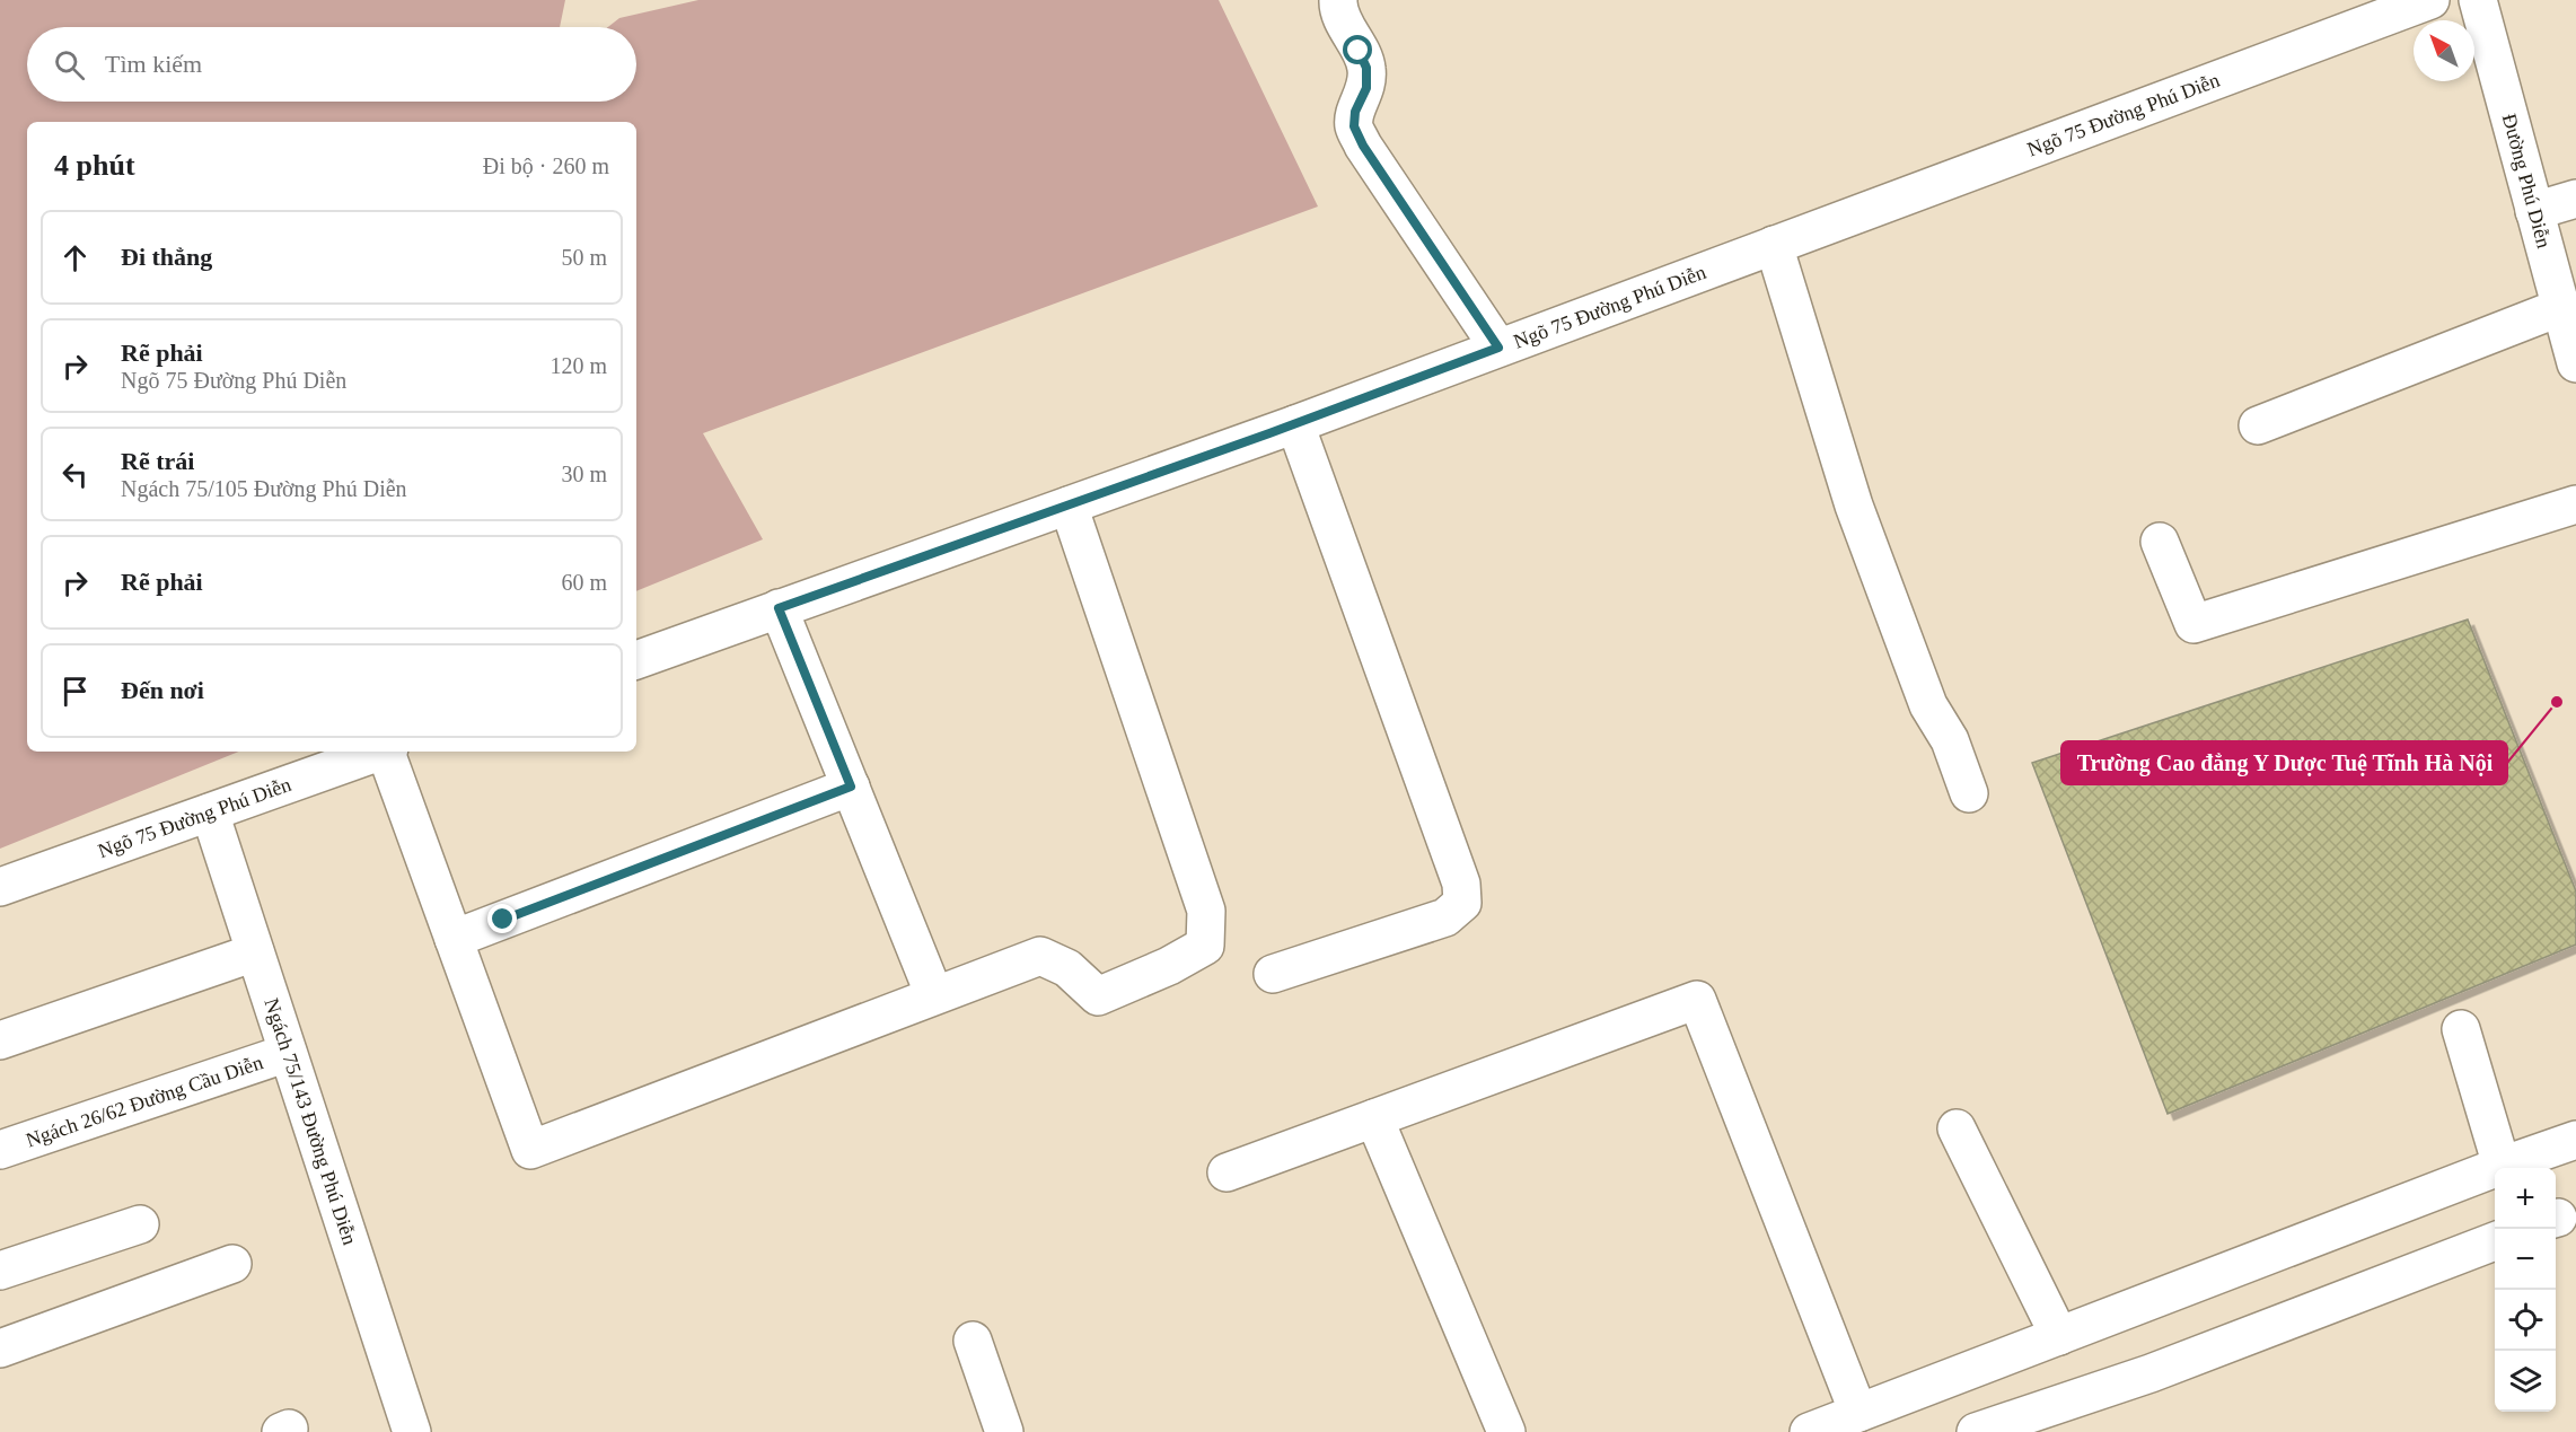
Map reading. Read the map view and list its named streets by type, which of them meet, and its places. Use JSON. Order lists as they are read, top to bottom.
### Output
{
  "streets": {
    "street": [
      "Ngõ 75 Đường Phú Diễn",
      "Đường Phú Diễn",
      "Ngách 26/62 Đường Cầu Diễn",
      "Ngách 75/143 Đường Phú Diễn"
    ]
  },
  "crossings": [
    ["Ngõ 75 Đường Phú Diễn", "Ngách 75/143 Đường Phú Diễn"],
    ["Ngách 26/62 Đường Cầu Diễn", "Ngách 75/143 Đường Phú Diễn"]
  ],
  "places": ["Trường Cao đẳng Y Dược Tuệ Tĩnh Hà Nội"],
  "north": "top left",
  "page": {
    "search": "Tìm kiếm",
    "heading": ["4 phút", "Đi bộ · 260 m"],
    "list": [
      ["Đi thẳng", "50 m"],
      ["Rẽ phải", "Ngõ 75 Đường Phú Diễn", "120 m"],
      ["Rẽ trái", "Ngách 75/105 Đường Phú Diễn", "30 m"],
      ["Rẽ phải", "60 m"],
      "Đến nơi"
    ],
    "map_buttons": ["+", "−"]
  }
}
